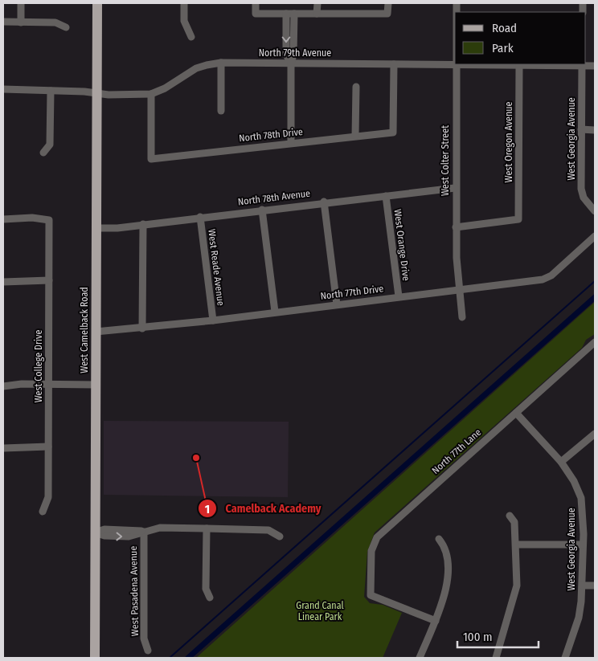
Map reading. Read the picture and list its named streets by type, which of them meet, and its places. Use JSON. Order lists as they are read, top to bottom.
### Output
{
  "streets": {
    "main road": ["West Camelback Road"],
    "street": [
      "North 79th Avenue",
      "North 78th Drive",
      "West Georgia Avenue",
      "West Oregon Avenue",
      "West Colter Street",
      "North 78th Avenue",
      "West Orange Drive",
      "West Reade Avenue",
      "North 77th Drive",
      "West College Drive",
      "North 77th Lane",
      "West Pasadena Avenue"
    ]
  },
  "crossings": [
    ["North 79th Avenue", "North 78th Drive"],
    ["North 79th Avenue", "West Georgia Avenue"],
    ["North 79th Avenue", "West Oregon Avenue"],
    ["North 79th Avenue", "West Colter Street"],
    ["North 79th Avenue", "West Camelback Road"],
    ["West Georgia Avenue", "North 77th Lane"],
    ["West Oregon Avenue", "West Colter Street"],
    ["West Colter Street", "North 78th Avenue"],
    ["West Colter Street", "North 77th Drive"],
    ["North 78th Avenue", "West Orange Drive"],
    ["North 78th Avenue", "West Reade Avenue"],
    ["North 78th Avenue", "West Camelback Road"],
    ["West Orange Drive", "North 77th Drive"],
    ["West Reade Avenue", "North 77th Drive"],
    ["North 77th Drive", "West Camelback Road"]
  ],
  "parks": ["Grand Canal Linear Park"],
  "places": ["Camelback Academy"],
  "legend": ["Road", "Park"],
  "scale_bar": "100 m"
}
